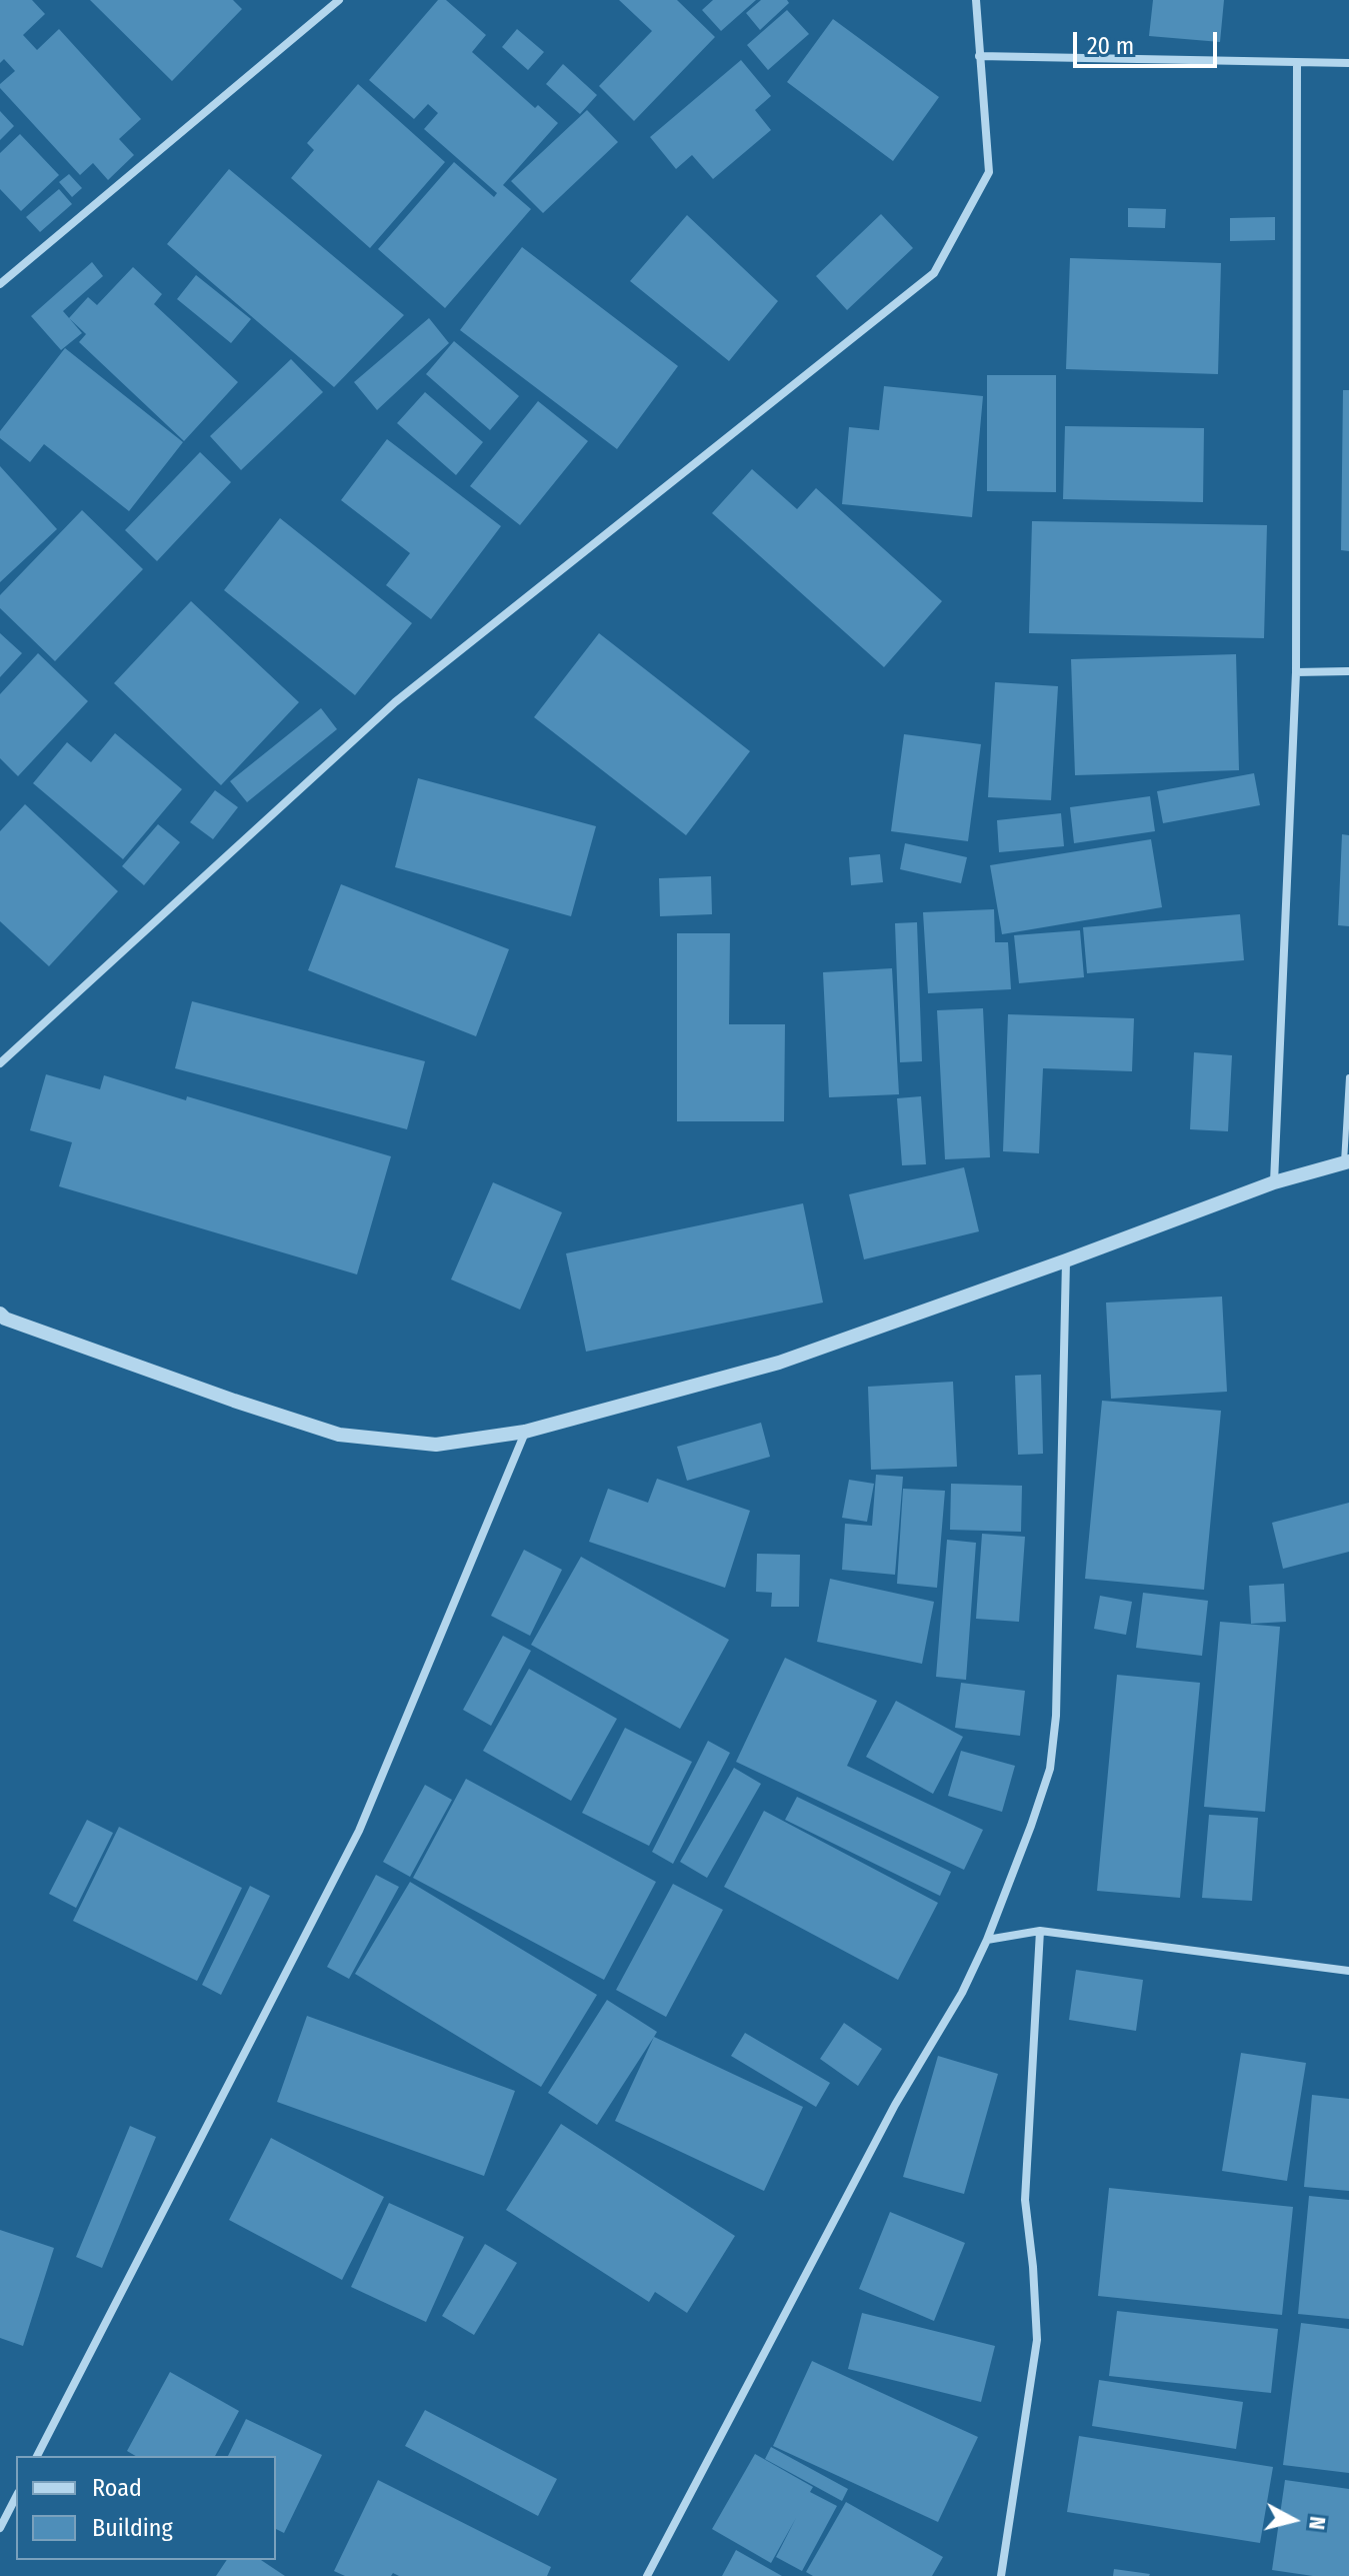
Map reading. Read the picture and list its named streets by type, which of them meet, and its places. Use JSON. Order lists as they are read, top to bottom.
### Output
{
  "legend": ["Road", "Building"],
  "scale_bar": "20 m",
  "north": "right"
}
